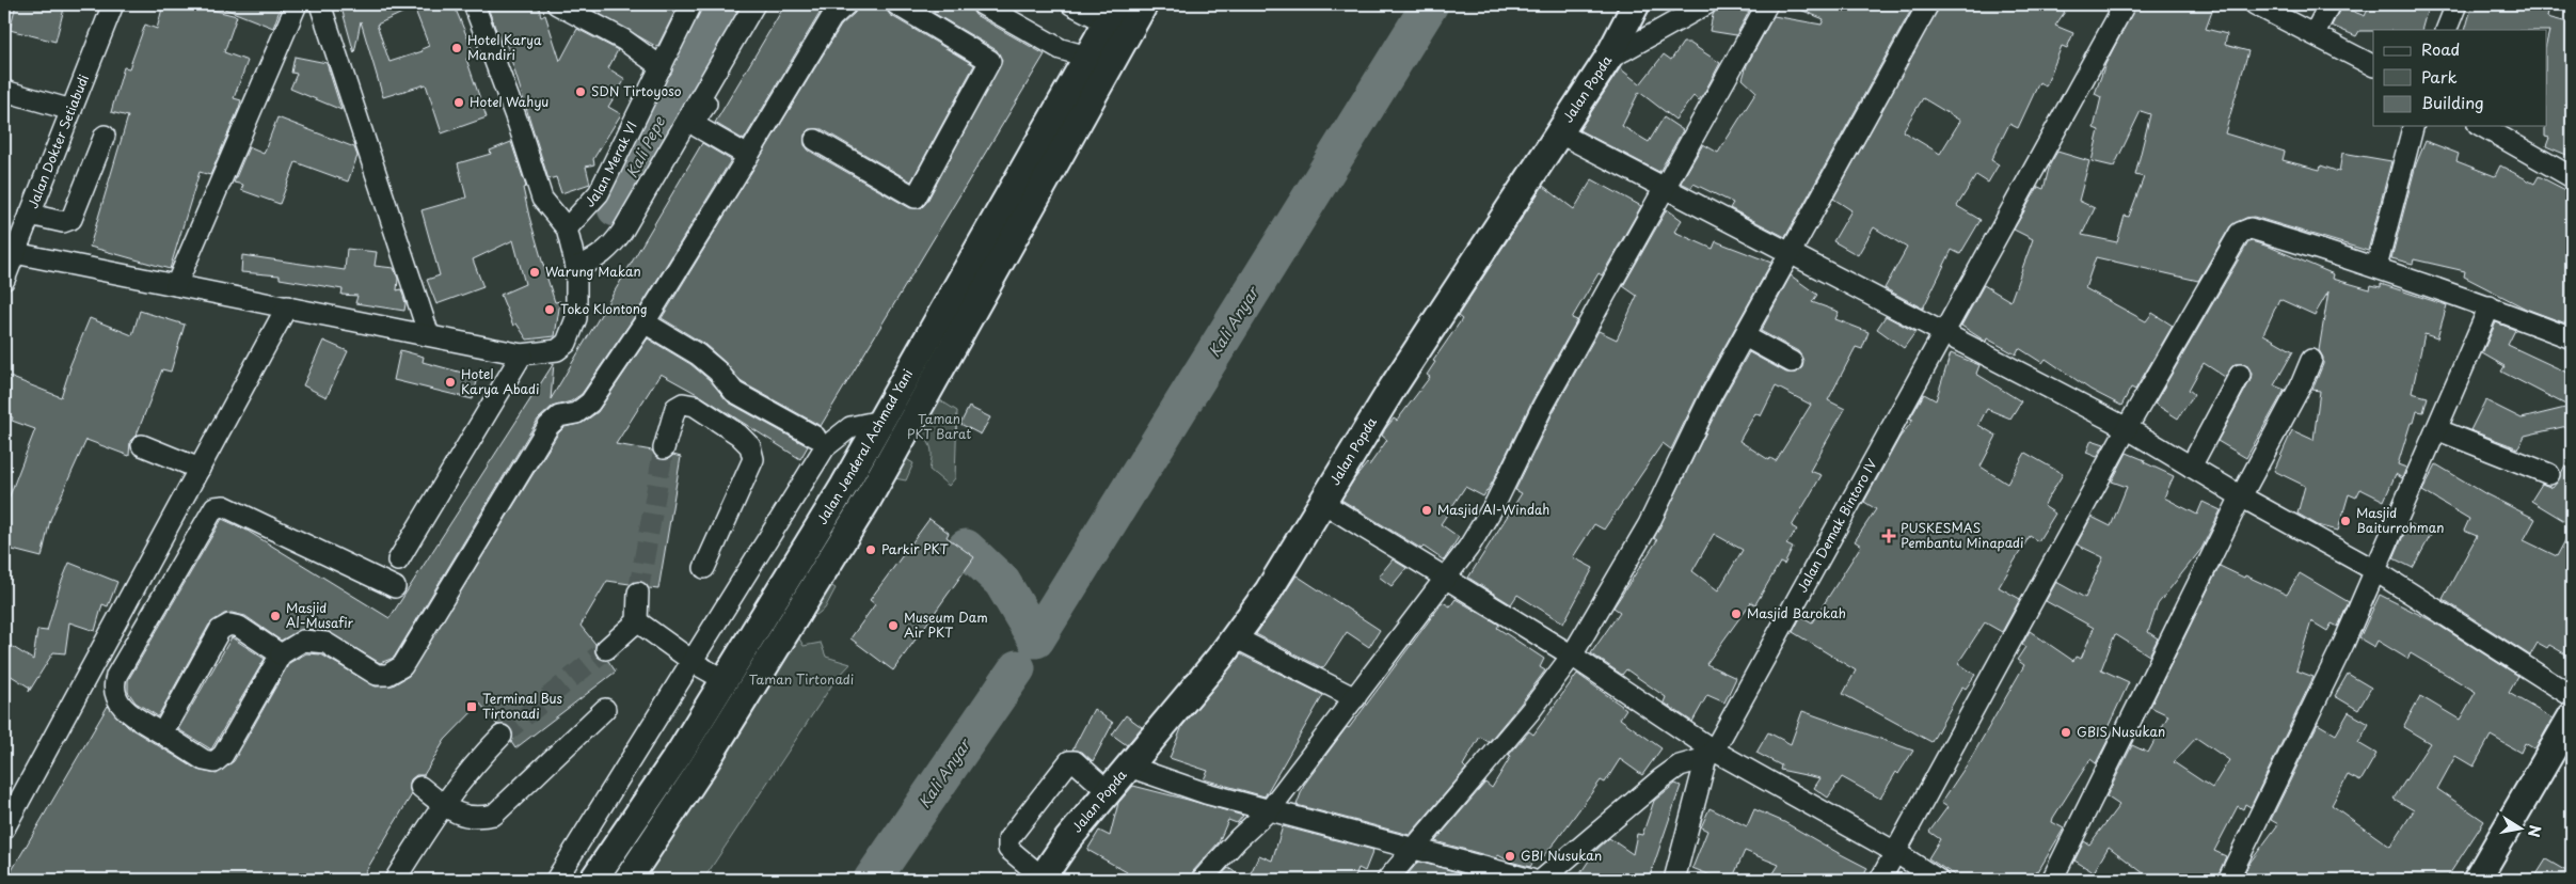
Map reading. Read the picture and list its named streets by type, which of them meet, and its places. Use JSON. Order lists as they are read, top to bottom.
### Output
{
  "streets": {
    "main road": ["Jalan Popda", "Jalan Jenderal Achmad Yani"],
    "street": ["Jalan Dokter Setiabudi", "Jalan Merak VI", "Jalan Demak Bintoro IV"]
  },
  "water": ["Kali Pepe", "Kali Anyar"],
  "parks": ["Taman PKT Barat", "Taman Tirtonadi"],
  "places": {
    "other": [
      "Hotel Karya Mandiri",
      "SDN Tirtoyoso",
      "Hotel Wahyu",
      "Warung Makan",
      "Toko Klontong",
      "Hotel Karya Abadi",
      "Masjid Al-Windah",
      "Masjid Baiturrohman",
      "Parkir PKT",
      "Masjid Barokah",
      "Masjid Al-Musafir",
      "Museum Dam Air PKT",
      "GBIS Nusukan",
      "GBI Nusukan"
    ],
    "health": ["PUSKESMAS Pembantu Minapadi"],
    "transit": ["Terminal Bus Tirtonadi"]
  },
  "legend": ["Road", "Park", "Building"],
  "north": "right"
}
